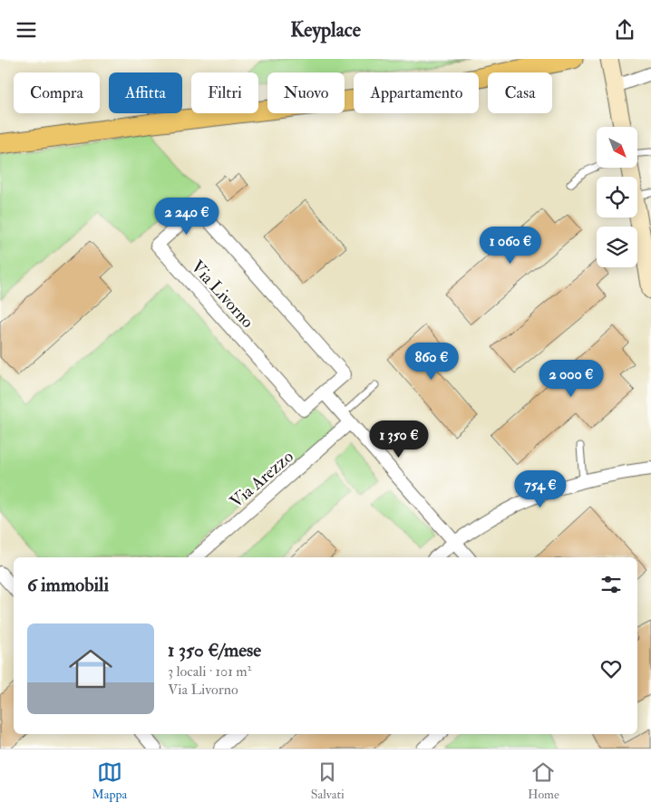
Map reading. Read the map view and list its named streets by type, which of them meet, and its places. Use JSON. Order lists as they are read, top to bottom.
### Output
{
  "streets": {
    "street": ["Via Livorno", "Via Arezzo"]
  },
  "north": "bottom right",
  "page": {
    "header": "Keyplace",
    "chip": [
      "Compra",
      "Affitta",
      "Filtri",
      "Nuovo",
      "Appartamento",
      "Casa"
    ],
    "price": [
      "2 240 €",
      "1 060 €",
      "860 €",
      "2 000 €",
      "1 350 €",
      "754 €"
    ],
    "heading": "6 immobili",
    "list": [
      {
        "name": "1 350 €/mese",
        "note": "3 locali · 101 m² · Via Livorno"
      }
    ],
    "tabs": ["Mappa", "Salvati", "Home"]
  }
}
